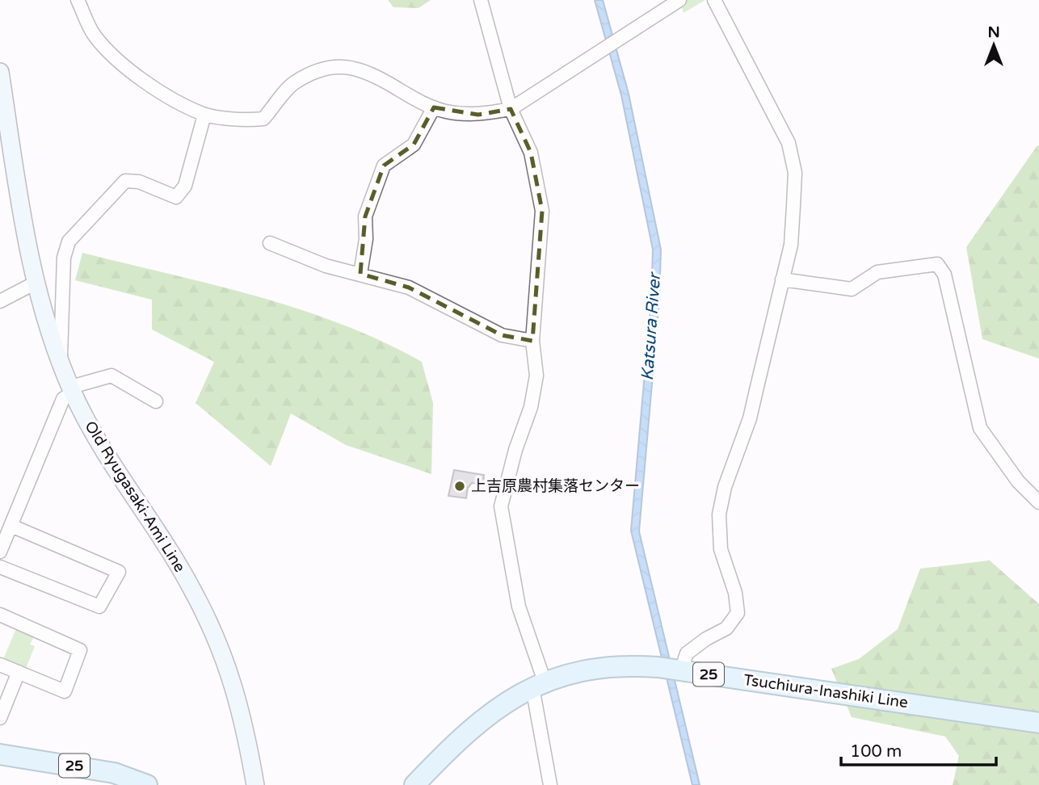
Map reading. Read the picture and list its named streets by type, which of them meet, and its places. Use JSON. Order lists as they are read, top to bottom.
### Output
{
  "streets": {
    "main road": ["25", "Tsuchiura-Inashiki Line"],
    "street": ["Old Ryugasaki-Ami Line"]
  },
  "water": ["Katsura River"],
  "places": ["上吉原農村集落センター"],
  "scale_bar": "100 m",
  "north": "top"
}
